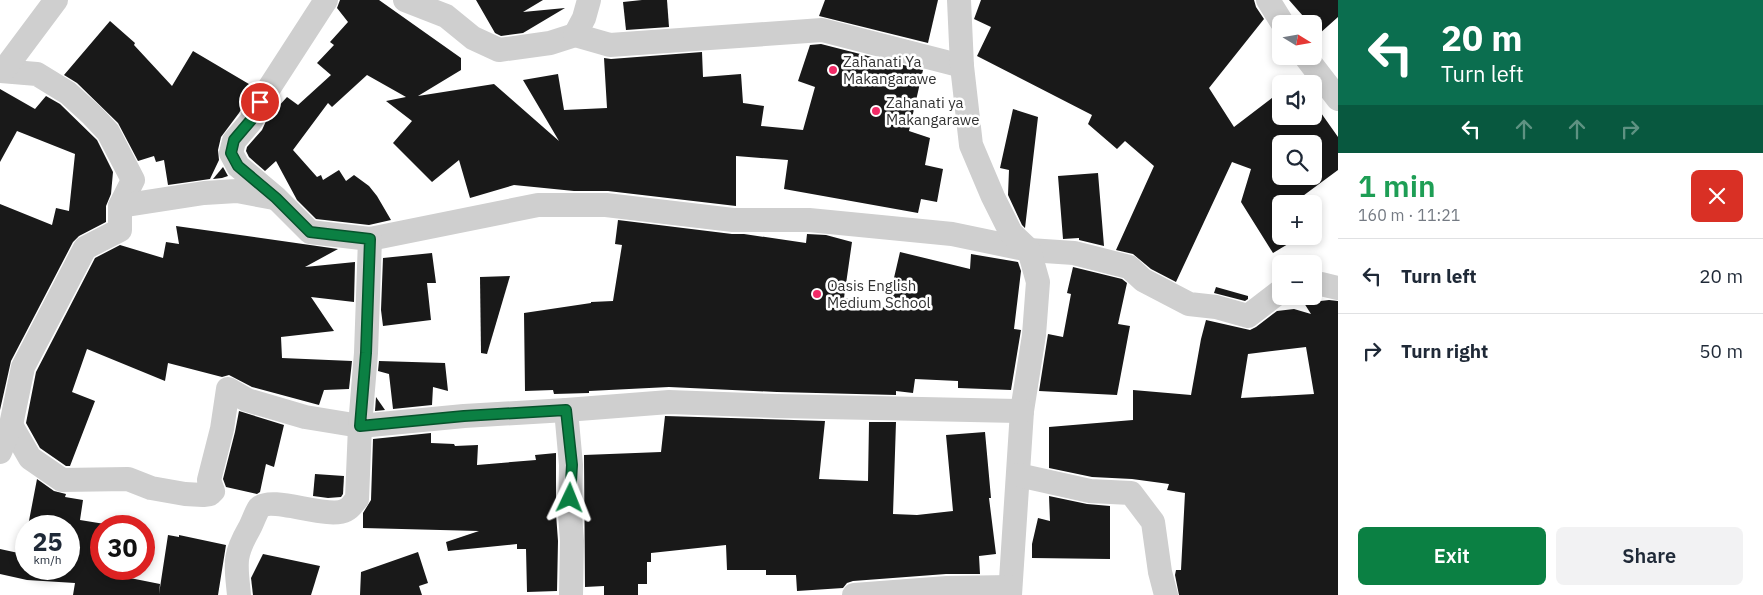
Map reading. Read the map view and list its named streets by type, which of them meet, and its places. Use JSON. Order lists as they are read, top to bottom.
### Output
{
  "places": ["Zahanati Ya Makangarawe", "Zahanati ya Makangarawe", "Oasis English Medium School"],
  "north": "right",
  "page": {
    "turn": ["20 m", "Turn left"],
    "map_buttons": ["+", "−"],
    "heading": ["1 min", "160 m · 11:21"],
    "list": [
      {
        "name": "Turn left",
        "value": "20 m"
      },
      {
        "name": "Turn right",
        "value": "50 m"
      }
    ],
    "speed": "25 km/h",
    "limit": "30",
    "buttons": ["Exit", "Share"]
  }
}
